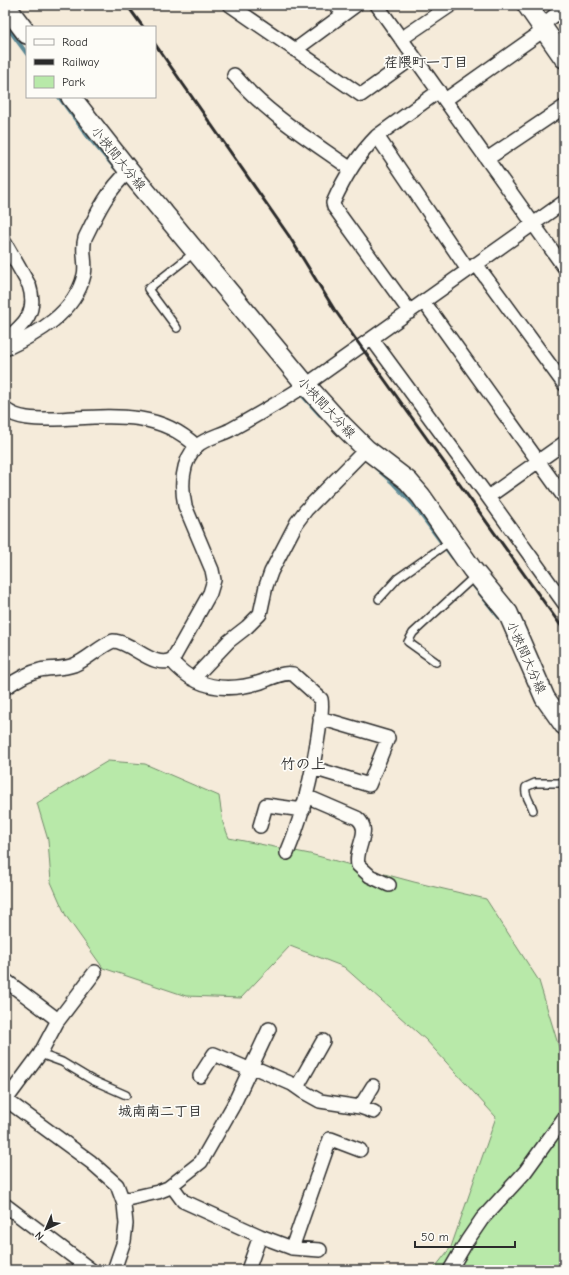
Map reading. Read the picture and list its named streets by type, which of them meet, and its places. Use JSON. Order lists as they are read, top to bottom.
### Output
{
  "streets": {
    "main road": ["小挾間大分線"]
  },
  "districts": ["荏隈町一丁目", "竹の上", "城南南二丁目"],
  "legend": ["Road", "Railway", "Park"],
  "scale_bar": "50 m",
  "north": "bottom left"
}
